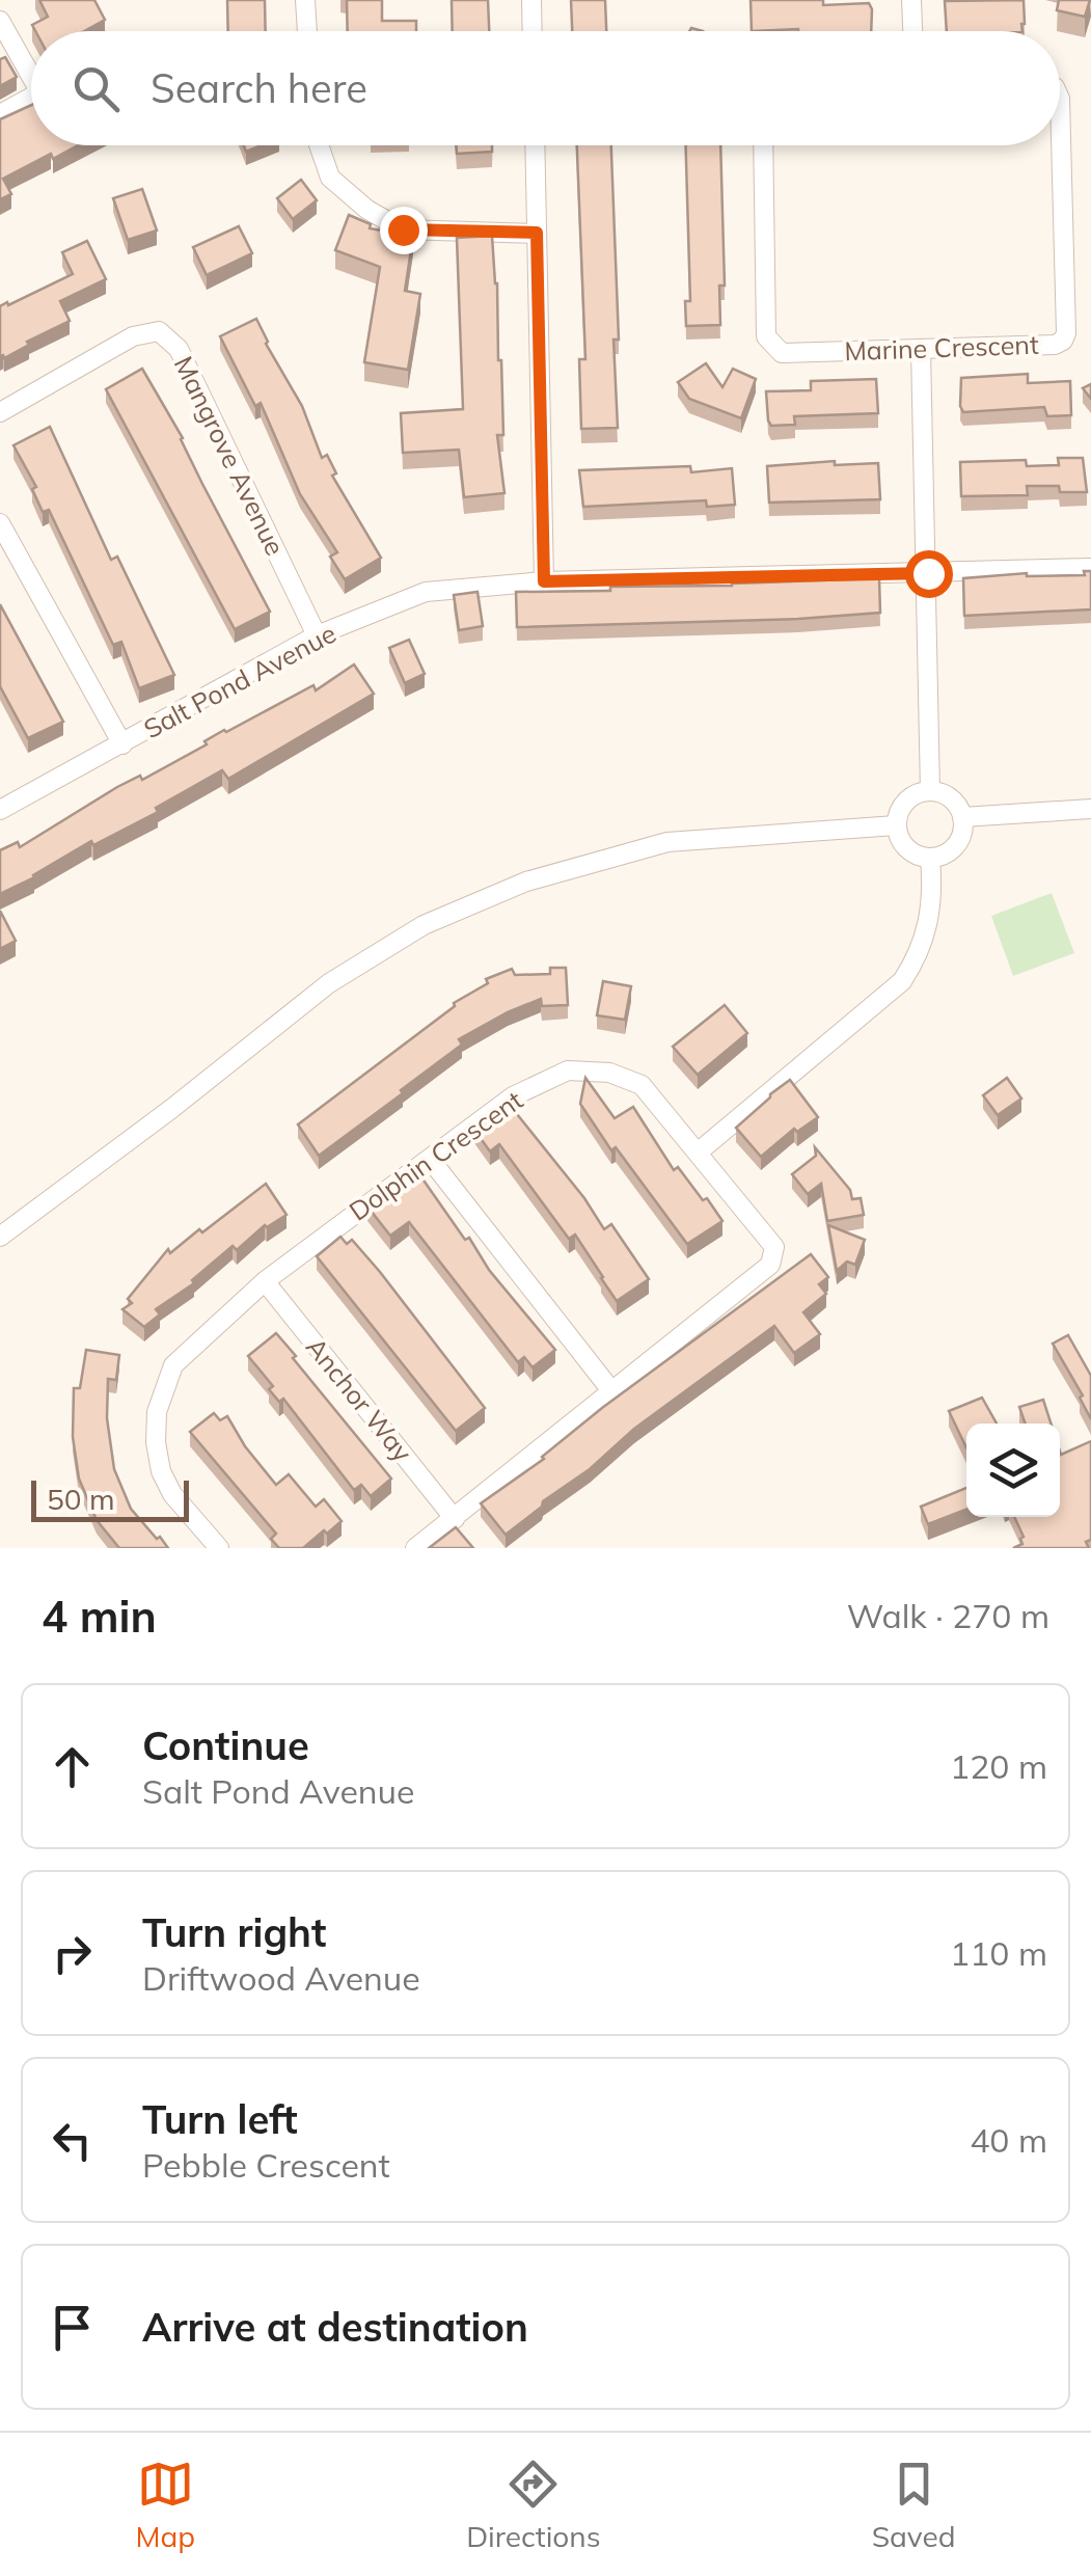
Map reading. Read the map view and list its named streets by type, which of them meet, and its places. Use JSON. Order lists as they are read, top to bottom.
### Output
{
  "streets": {
    "street": [
      "Marine Crescent",
      "Mangrove Avenue",
      "Salt Pond Avenue",
      "Dolphin Crescent",
      "Anchor Way"
    ]
  },
  "crossings": [
    ["Mangrove Avenue", "Salt Pond Avenue"],
    ["Dolphin Crescent", "Anchor Way"]
  ],
  "scale_bar": "50 m",
  "page": {
    "search": "Search here",
    "scale": "50 m",
    "heading": ["4 min", "Walk · 270 m"],
    "list": [
      ["Continue", "Salt Pond Avenue", "120 m"],
      ["Turn right", "Driftwood Avenue", "110 m"],
      ["Turn left", "Pebble Crescent", "40 m"],
      "Arrive at destination"
    ],
    "nav": ["Map", "Directions", "Saved"]
  }
}
